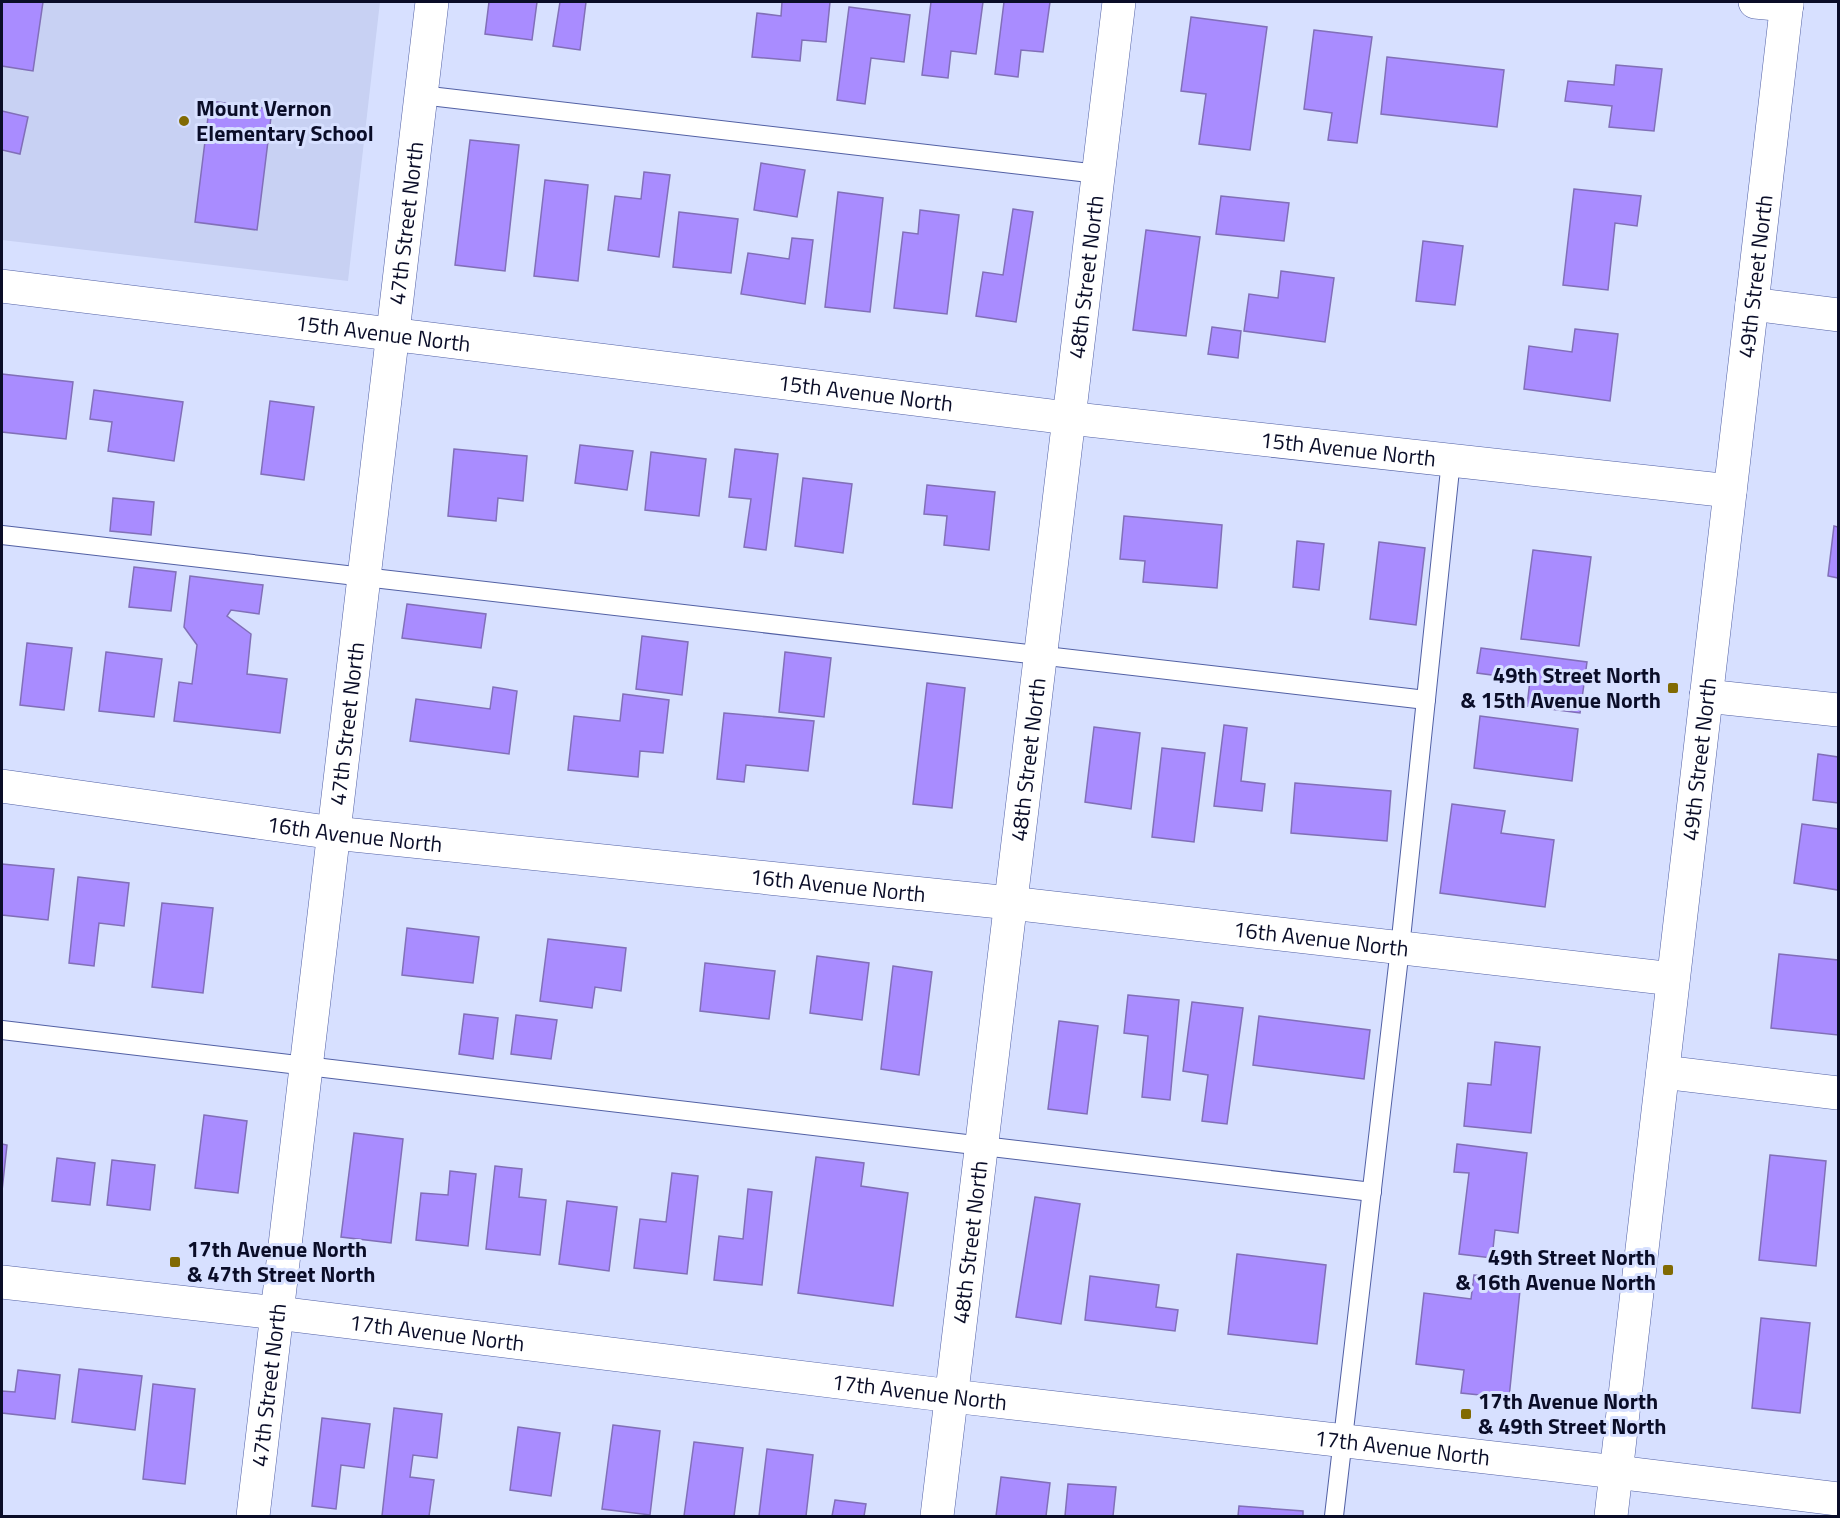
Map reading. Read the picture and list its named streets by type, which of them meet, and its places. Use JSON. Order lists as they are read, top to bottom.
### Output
{
  "streets": {
    "street": [
      "47th Street North",
      "48th Street North",
      "49th Street North",
      "15th Avenue North",
      "16th Avenue North",
      "17th Avenue North"
    ]
  },
  "crossings": [
    ["47th Street North", "15th Avenue North"],
    ["47th Street North", "16th Avenue North"],
    ["47th Street North", "17th Avenue North"],
    ["48th Street North", "15th Avenue North"],
    ["48th Street North", "16th Avenue North"],
    ["48th Street North", "17th Avenue North"],
    ["49th Street North", "15th Avenue North"],
    ["49th Street North", "16th Avenue North"],
    ["49th Street North", "17th Avenue North"]
  ],
  "places": {
    "other": ["Mount Vernon Elementary School"],
    "transit": [
      "49th Street North & 15th Avenue North",
      "17th Avenue North & 47th Street North",
      "49th Street North & 16th Avenue North",
      "17th Avenue North & 49th Street North"
    ]
  }
}
